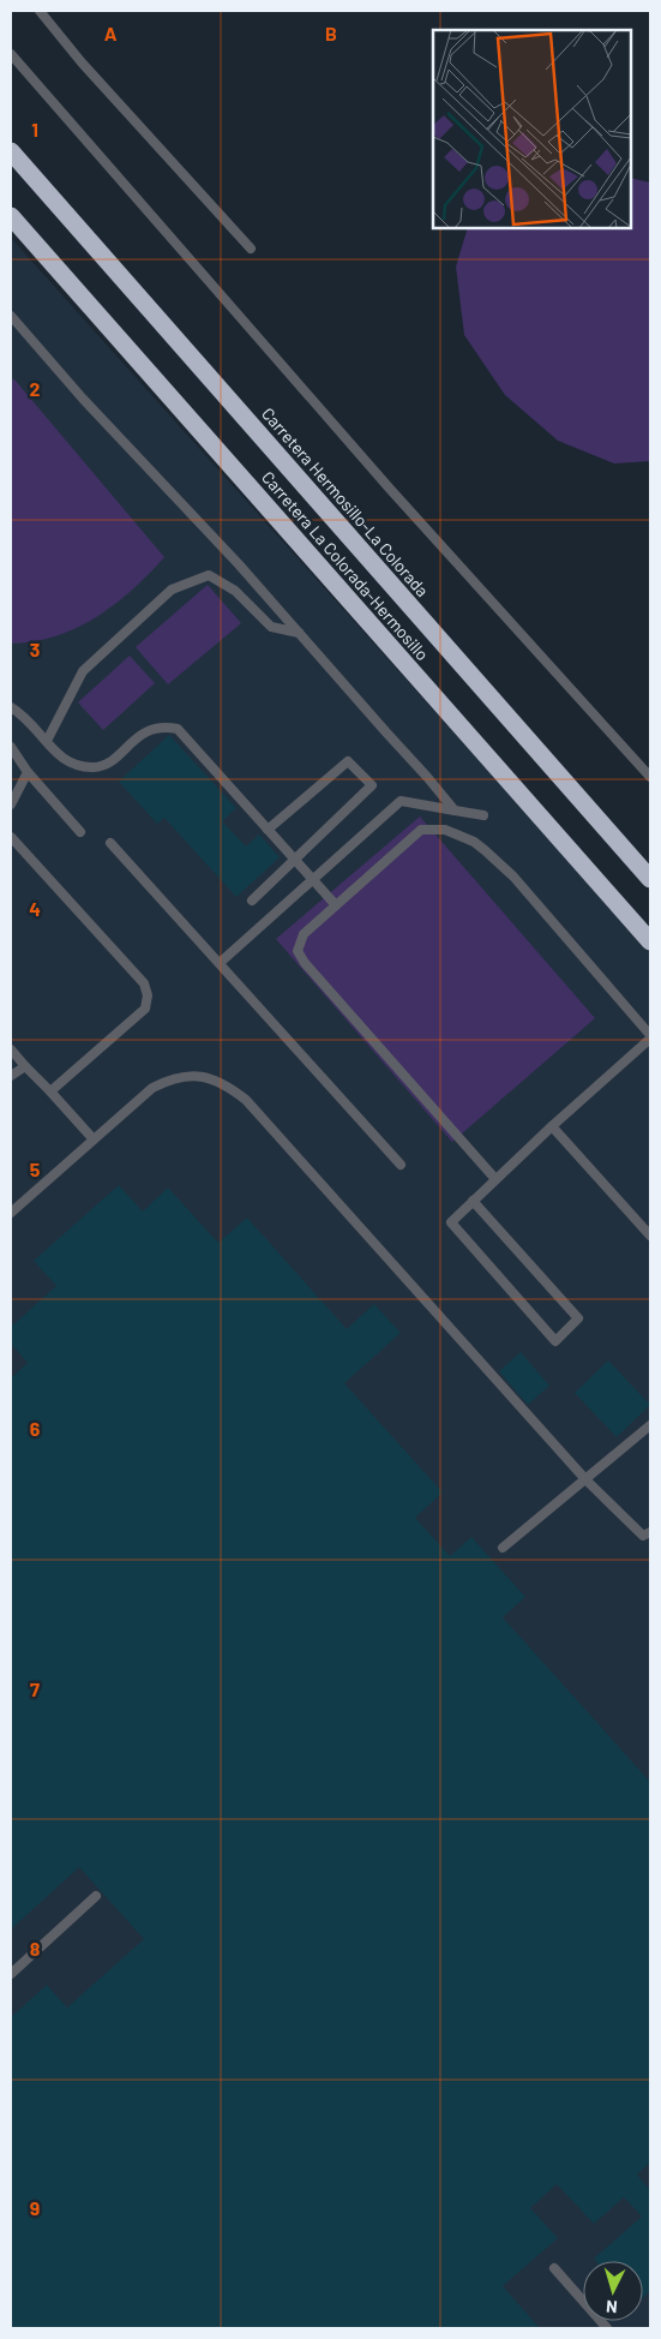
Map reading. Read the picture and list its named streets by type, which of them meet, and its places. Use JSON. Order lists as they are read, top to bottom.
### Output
{
  "streets": {
    "highway": ["Carretera Hermosillo-La Colorada", "Carretera La Colorada-Hermosillo"]
  },
  "north": "bottom",
  "grid": {
    "columns": ["A", "B"],
    "rows": [
      "1",
      "2",
      "3",
      "4",
      "5",
      "6",
      "7",
      "8",
      "9"
    ]
  }
}
